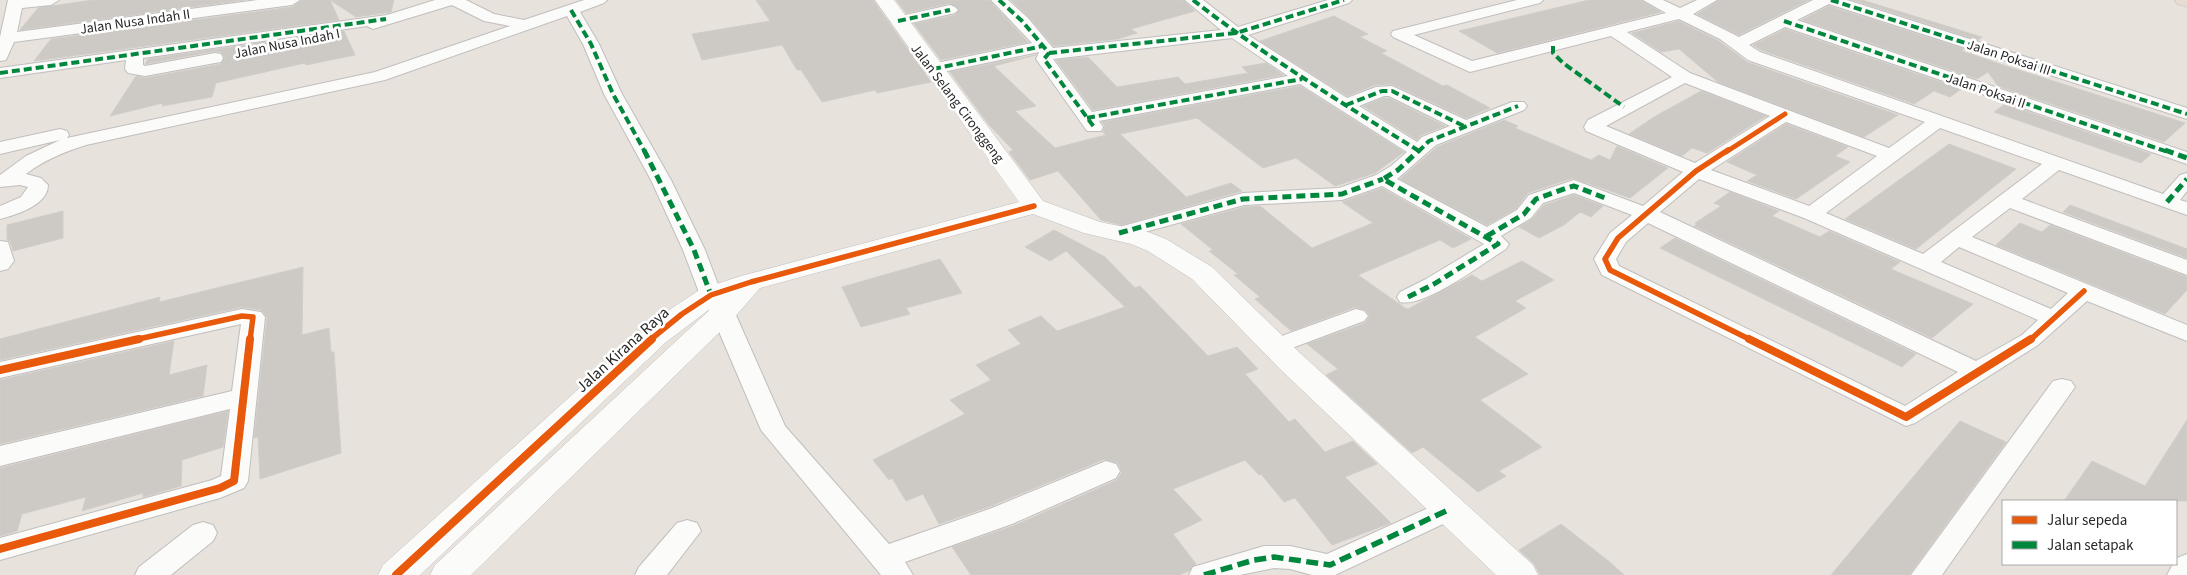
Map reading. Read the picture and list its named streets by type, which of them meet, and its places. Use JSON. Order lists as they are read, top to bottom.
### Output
{
  "streets": {
    "street": [
      "Jalan Nusa Indah II",
      "Jalan Poksai III",
      "Jalan Poksai II",
      "Jalan Selang Cironggeng",
      "Jalan Kirana Raya"
    ]
  },
  "crossings": [
    ["Jalan Selang Cironggeng", "Jalan Kirana Raya"]
  ],
  "legend": ["Jalur sepeda", "Jalan setapak"]
}
